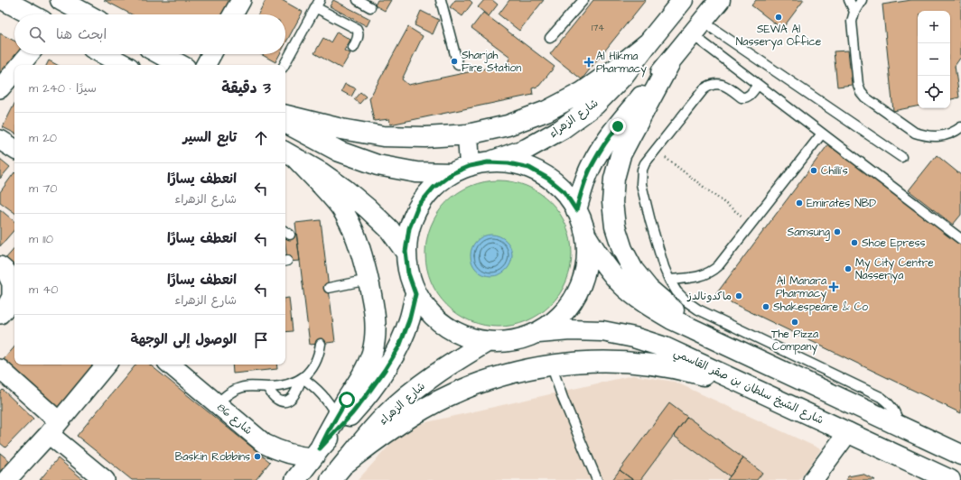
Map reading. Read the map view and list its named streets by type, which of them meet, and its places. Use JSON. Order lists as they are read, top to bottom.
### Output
{
  "streets": {
    "main road": ["شارع الزهراء", "شارع الشيخ سلطان بن صقر القاسمي"],
    "street": ["شارع 86"]
  },
  "places": {
    "other": [
      "SEWA Al Nasserya Office",
      "Sharjah Fire Station",
      "Chilli's",
      "Emirates NBD",
      "Samsung",
      "Shoe Epress",
      "My City Centre Nasseriya",
      "ماكدونالدز",
      "Shakespeare & Co",
      "The Pizza Company",
      "Baskin Robbins"
    ],
    "health": ["Al Hikma Pharmacy", "Al Manara Pharmacy"]
  },
  "house_numbers": ["174"],
  "page": {
    "map_buttons": ["+", "−"],
    "search": "ابحث هنا",
    "heading": ["3 دقيقة", "سيرًا · 240 m"],
    "list": [
      ["تابع السير", "20 m"],
      ["انعطف يسارًا", "شارع الزهراء", "70 m"],
      ["انعطف يسارًا", "110 m"],
      ["انعطف يسارًا", "شارع الزهراء", "40 m"],
      "الوصول إلى الوجهة"
    ]
  }
}
